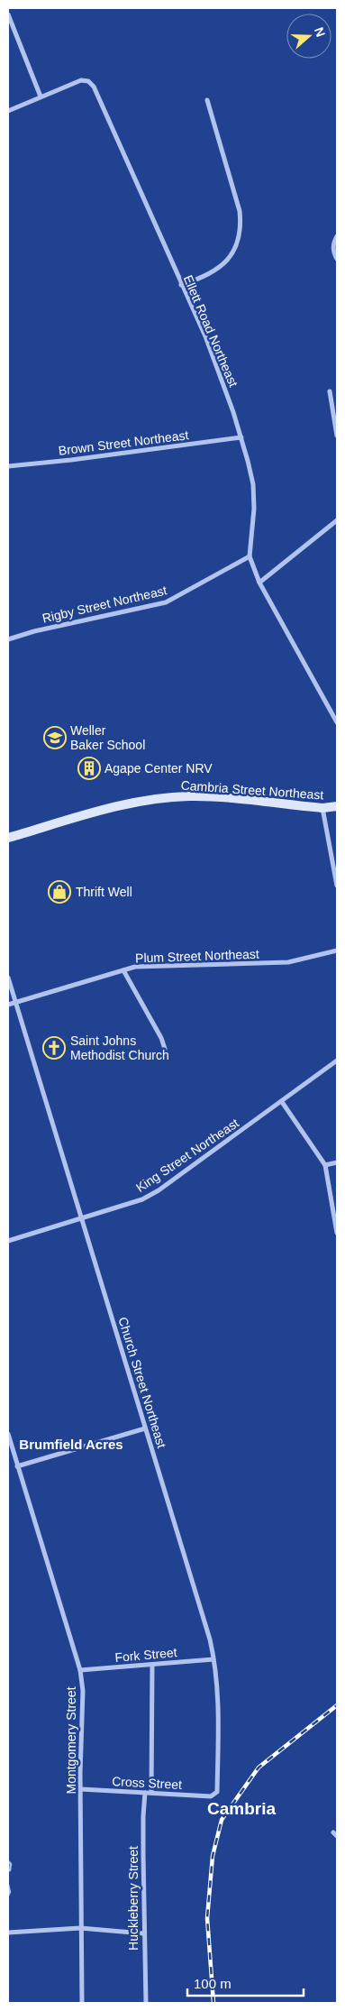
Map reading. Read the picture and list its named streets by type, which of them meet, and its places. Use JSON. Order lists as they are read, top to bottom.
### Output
{
  "streets": {
    "main road": ["Cambria Street Northeast"],
    "street": [
      "Ellett Road Northeast",
      "Brown Street Northeast",
      "Rigby Street Northeast",
      "Plum Street Northeast",
      "King Street Northeast",
      "Church Street Northeast",
      "Fork Street",
      "Montgomery Street",
      "Cross Street",
      "Huckleberry Street"
    ]
  },
  "crossings": [
    ["Ellett Road Northeast", "Brown Street Northeast"],
    ["Ellett Road Northeast", "Rigby Street Northeast"],
    ["Plum Street Northeast", "Church Street Northeast"],
    ["King Street Northeast", "Church Street Northeast"],
    ["Church Street Northeast", "Fork Street"],
    ["Church Street Northeast", "Cross Street"],
    ["Fork Street", "Montgomery Street"],
    ["Montgomery Street", "Cross Street"],
    ["Cross Street", "Huckleberry Street"]
  ],
  "districts": ["Brumfield Acres", "Cambria"],
  "places": {
    "school or university": ["Weller Baker School"],
    "building": ["Agape Center NRV"],
    "shop": ["Thrift Well"],
    "church": ["Saint Johns Methodist Church"]
  },
  "scale_bar": "100 m",
  "north": "right"
}
